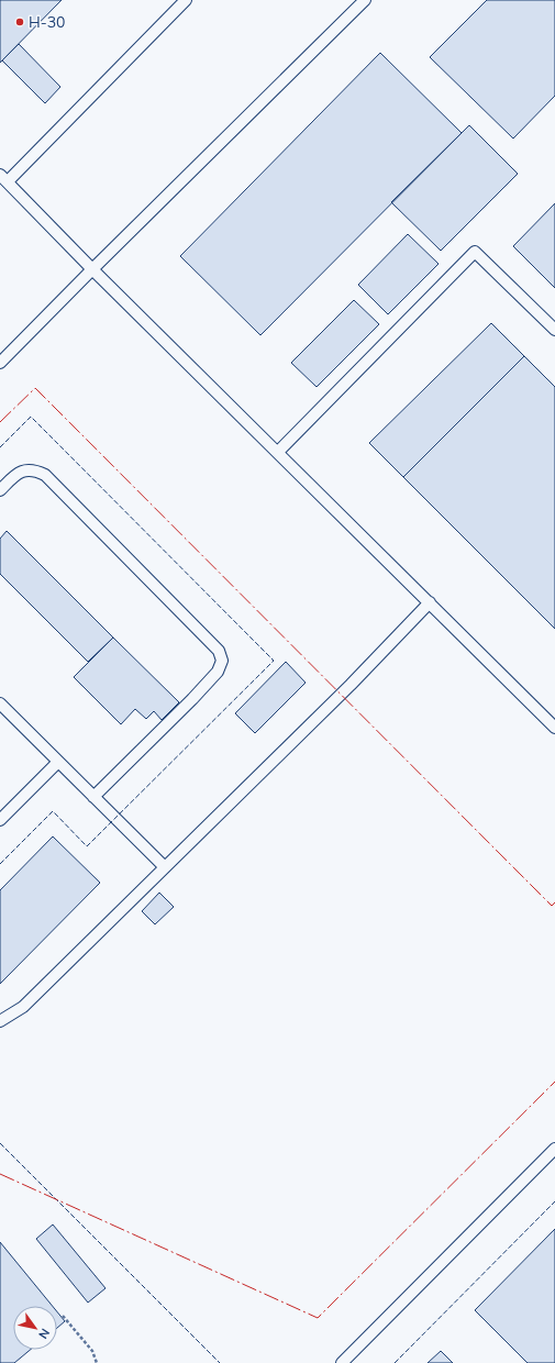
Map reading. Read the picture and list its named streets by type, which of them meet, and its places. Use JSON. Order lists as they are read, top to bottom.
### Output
{
  "places": ["H-30"],
  "north": "bottom right"
}
